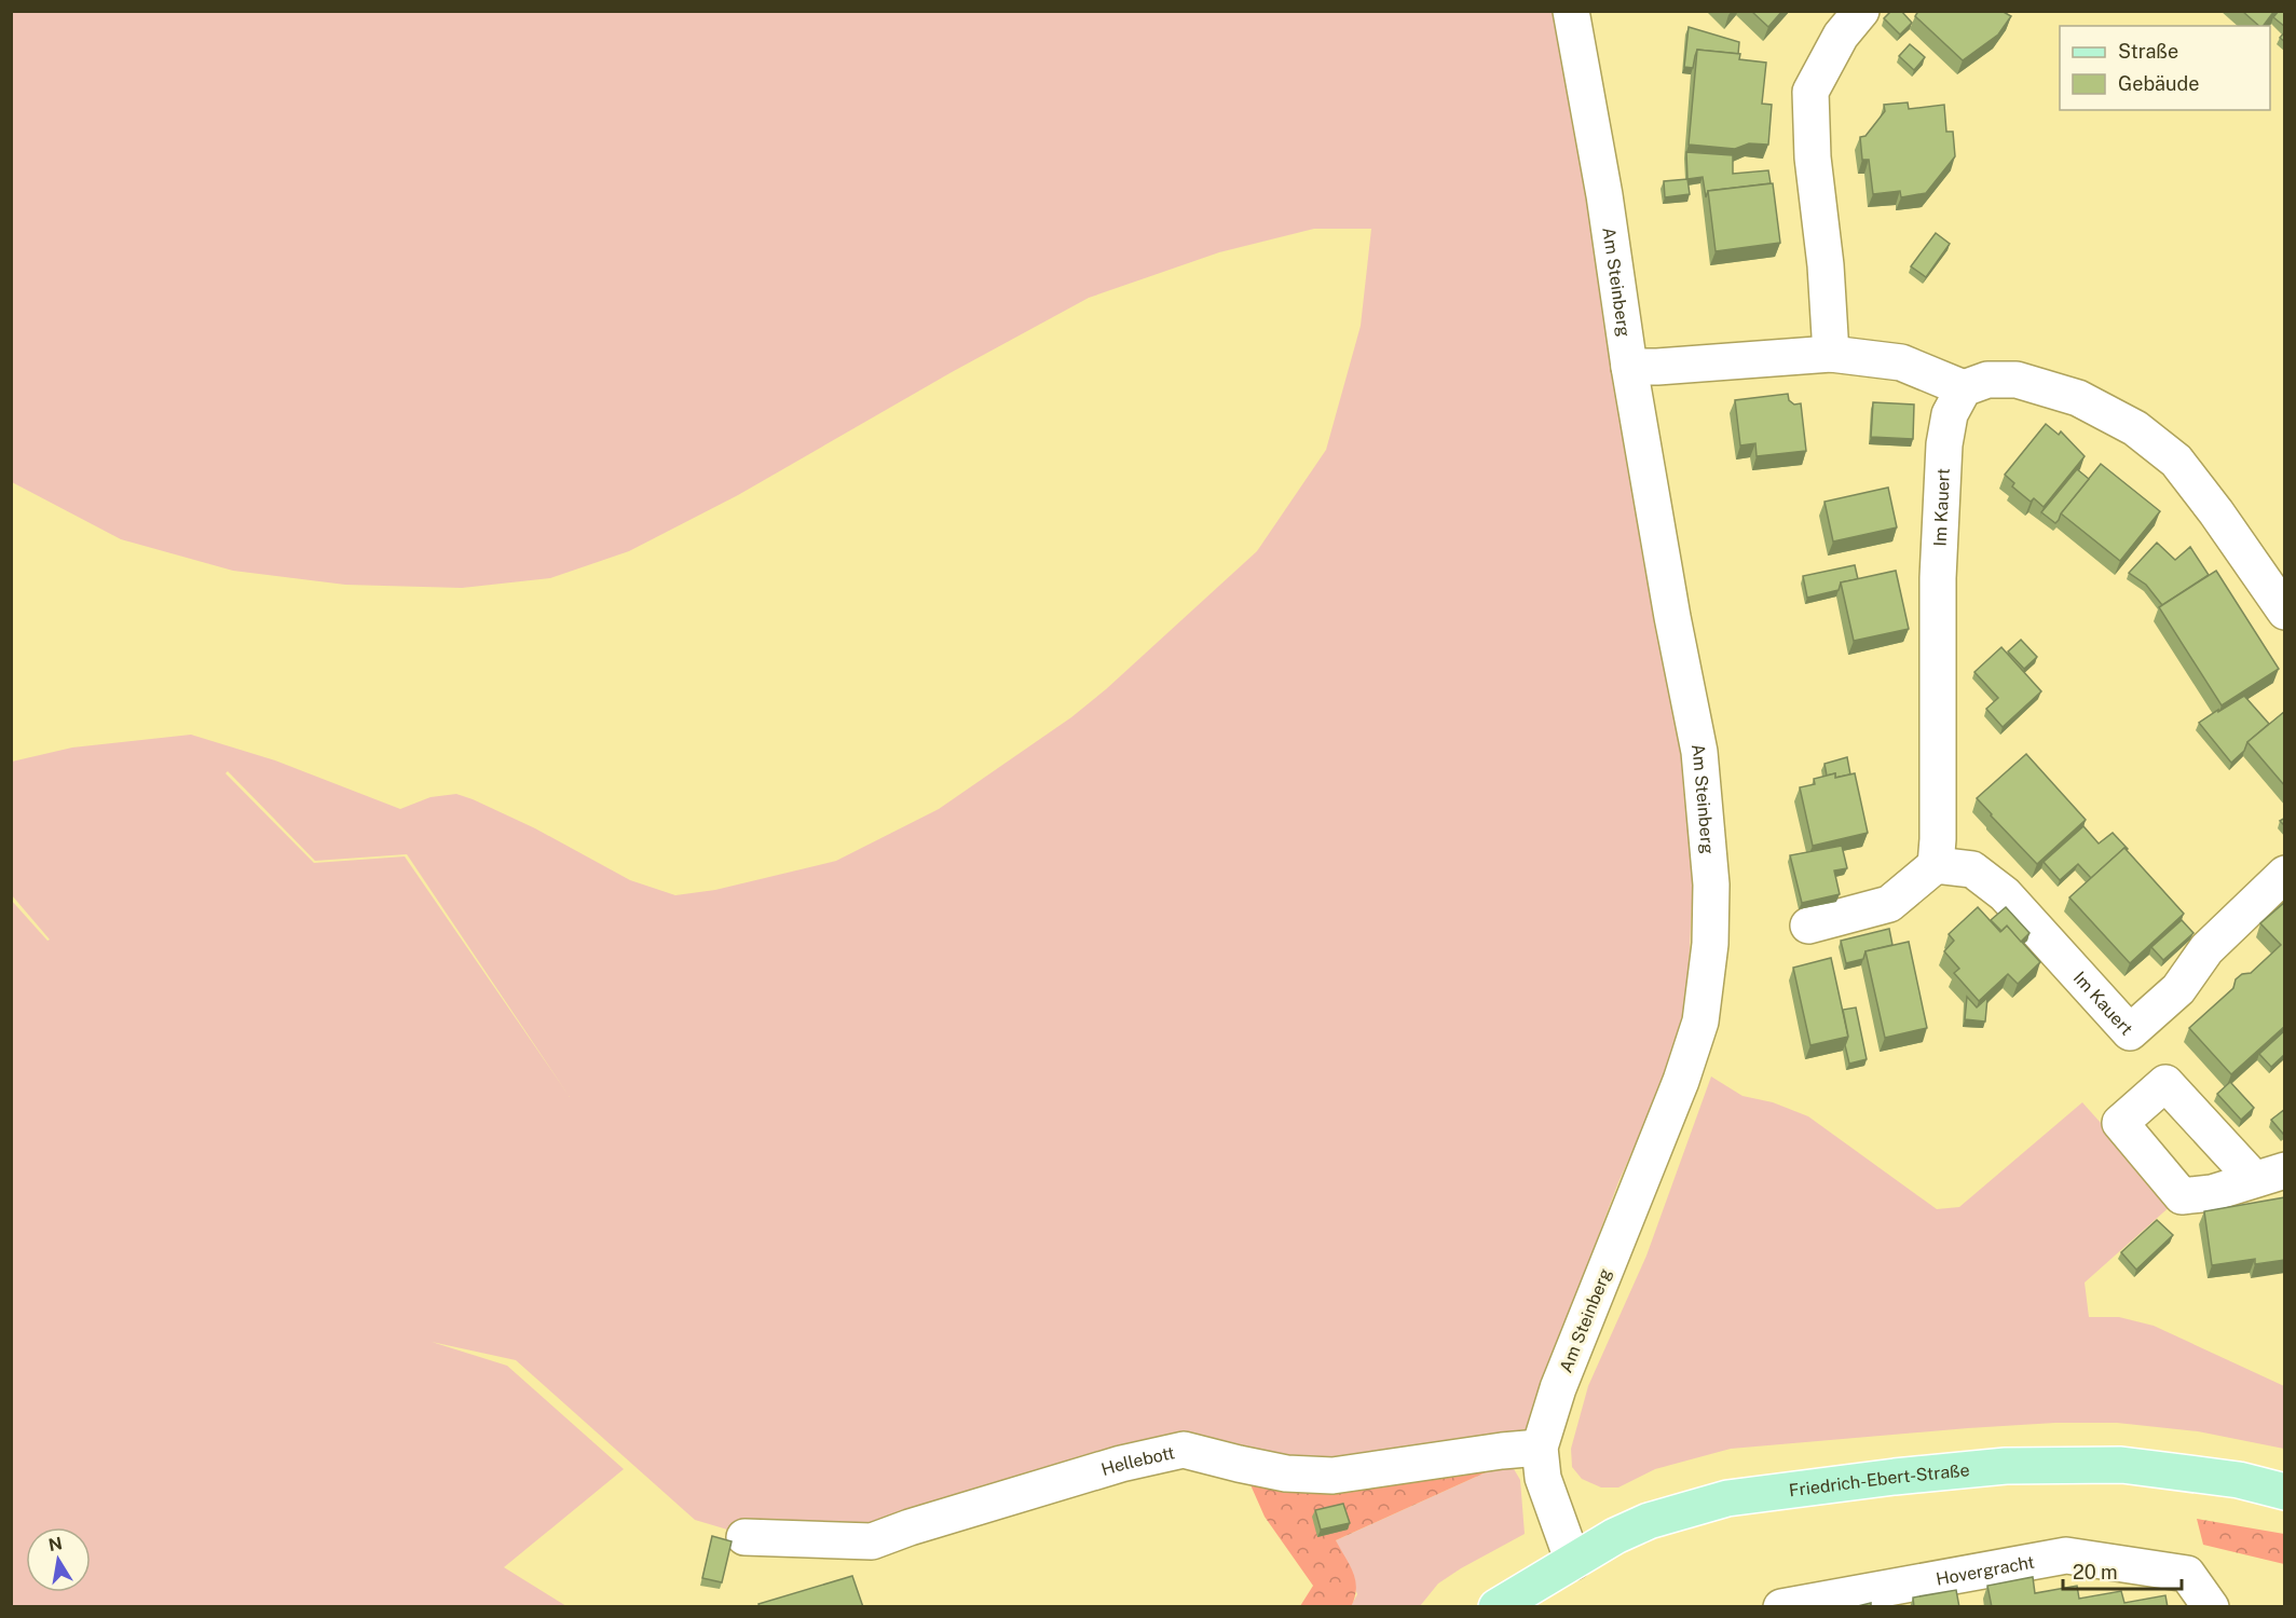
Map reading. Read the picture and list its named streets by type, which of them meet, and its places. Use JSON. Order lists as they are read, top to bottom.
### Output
{
  "streets": {
    "main road": ["Friedrich-Ebert-Straße"],
    "street": [
      "Am Steinberg",
      "Im Kauert",
      "Hellebott",
      "Hovergracht"
    ]
  },
  "crossings": [
    ["Am Steinberg", "Hellebott"],
    ["Am Steinberg", "Friedrich-Ebert-Straße"]
  ],
  "legend": ["Straße", "Gebäude"],
  "scale_bar": "20 m",
  "north": "top"
}
